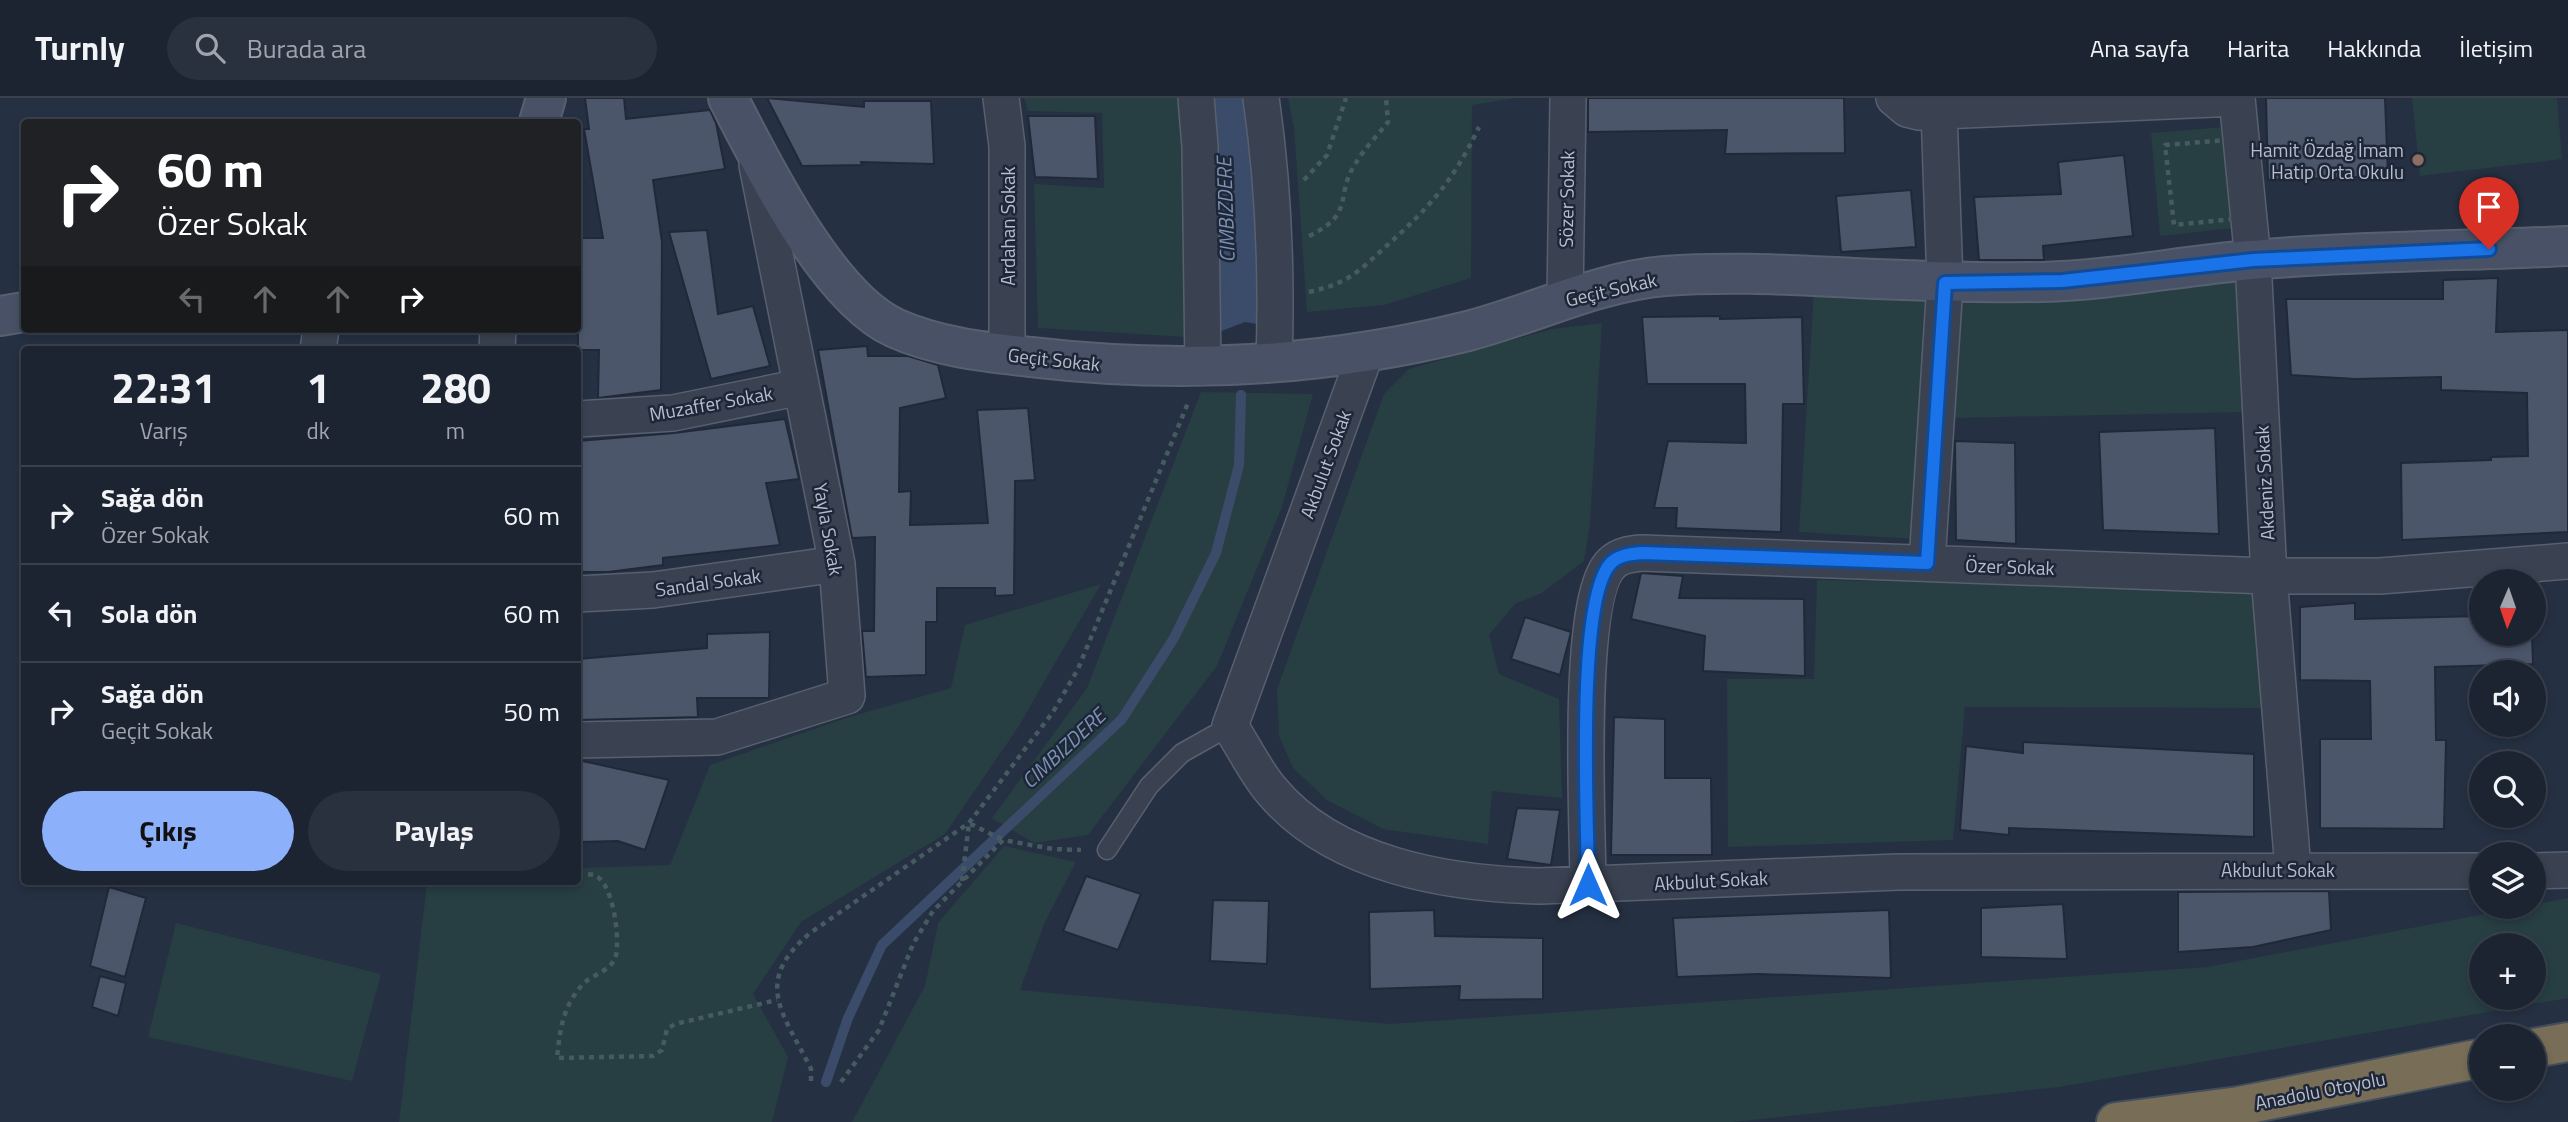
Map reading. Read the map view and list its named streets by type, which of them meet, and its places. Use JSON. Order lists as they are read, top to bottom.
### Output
{
  "streets": {
    "highway": ["Anadolu Otoyolu"],
    "street": [
      "Sözer Sokak",
      "Ardahan Sokak",
      "Geçit Sokak",
      "Muzaffer Sokak",
      "Akbulut Sokak",
      "Akdeniz Sokak",
      "Yayla Sokak",
      "Özer Sokak",
      "Sandal Sokak"
    ]
  },
  "crossings": [
    ["Sözer Sokak", "Geçit Sokak"],
    ["Ardahan Sokak", "Geçit Sokak"],
    ["Geçit Sokak", "Akbulut Sokak"],
    ["Geçit Sokak", "Akdeniz Sokak"],
    ["Geçit Sokak", "Yayla Sokak"],
    ["Muzaffer Sokak", "Yayla Sokak"],
    ["Akbulut Sokak", "Akdeniz Sokak"],
    ["Akbulut Sokak", "Özer Sokak"],
    ["Akdeniz Sokak", "Özer Sokak"],
    ["Yayla Sokak", "Sandal Sokak"]
  ],
  "water": ["CIMBIZDERE"],
  "places": ["Hamit Özdağ İmam Hatip Orta Okulu"],
  "north": "bottom",
  "page": {
    "header": "Turnly",
    "search": "Burada ara",
    "nav": [
      "Ana sayfa",
      "Harita",
      "Hakkında",
      "İletişim"
    ],
    "turn": ["60 m", "Özer Sokak"],
    "eta": [
      "22:31",
      "Varış",
      "1",
      "dk",
      "280",
      "m"
    ],
    "list": [
      {
        "name": "Sağa dön",
        "note": "Özer Sokak",
        "value": "60 m"
      },
      {
        "name": "Sola dön",
        "value": "60 m"
      },
      {
        "name": "Sağa dön",
        "note": "Geçit Sokak",
        "value": "50 m"
      }
    ],
    "map_buttons": ["+", "−"],
    "buttons": ["Çıkış", "Paylaş"]
  }
}
